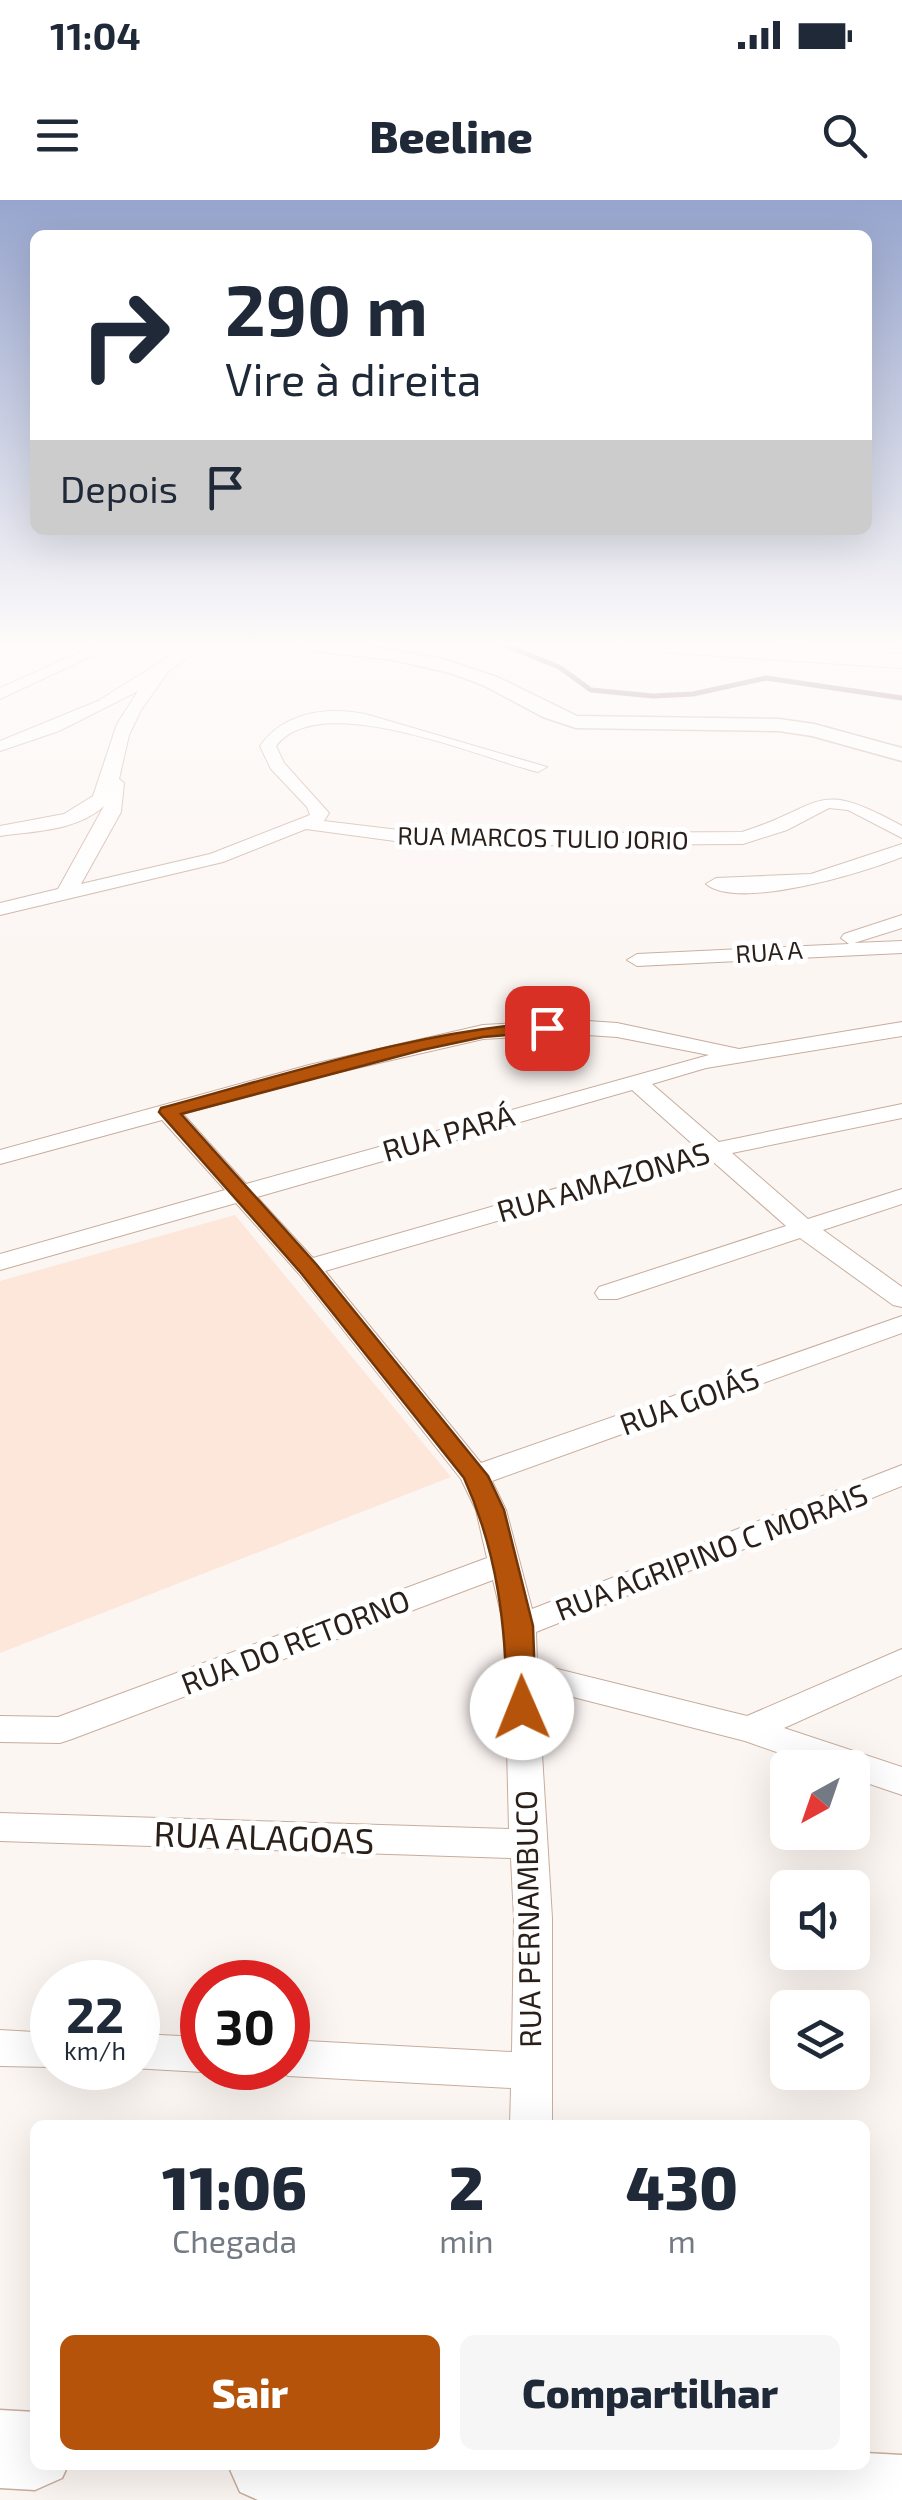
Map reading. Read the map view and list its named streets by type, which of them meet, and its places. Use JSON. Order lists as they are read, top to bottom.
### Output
{
  "streets": {
    "street": [
      "RUA MARCOS TULIO JORIO",
      "RUA A",
      "RUA PARÁ",
      "RUA AMAZONAS",
      "RUA GOIÁS",
      "RUA AGRIPINO C MORAIS",
      "RUA DO RETORNO",
      "RUA ALAGOAS",
      "RUA PERNAMBUCO"
    ]
  },
  "crossings": [
    ["RUA PARÁ", "RUA PERNAMBUCO"],
    ["RUA AMAZONAS", "RUA PERNAMBUCO"],
    ["RUA GOIÁS", "RUA PERNAMBUCO"],
    ["RUA AGRIPINO C MORAIS", "RUA PERNAMBUCO"],
    ["RUA DO RETORNO", "RUA PERNAMBUCO"],
    ["RUA ALAGOAS", "RUA PERNAMBUCO"]
  ],
  "north": "bottom left",
  "page": {
    "status": "11:04",
    "header": "Beeline",
    "turn": ["290 m", "Vire à direita"],
    "then": "Depois",
    "speed": "22 km/h",
    "limit": "30",
    "eta": [
      "11:06",
      "Chegada",
      "2",
      "min",
      "430",
      "m"
    ],
    "buttons": ["Sair", "Compartilhar"]
  }
}
